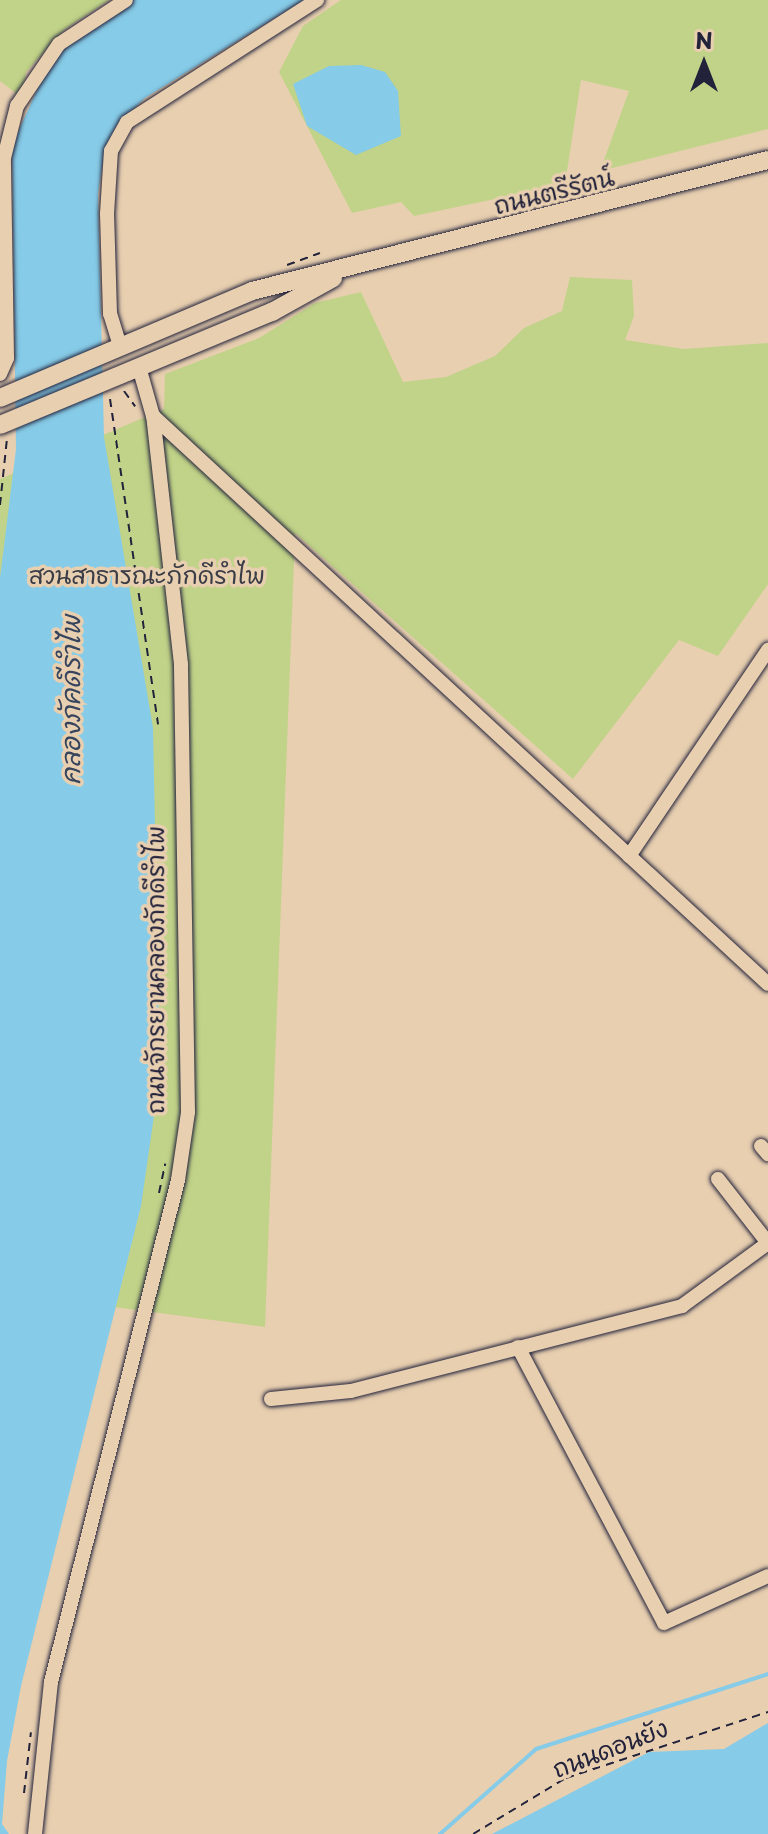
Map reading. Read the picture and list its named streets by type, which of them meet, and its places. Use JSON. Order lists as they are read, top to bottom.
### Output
{
  "streets": {
    "main road": ["ถนนตรีรัตน์"],
    "path": ["ถนนดอนยัง"]
  },
  "water": ["คลองภัคดีรำไพ"],
  "parks": ["สวนสาธารณะภักดีรำไพ"],
  "north": "top"
}
